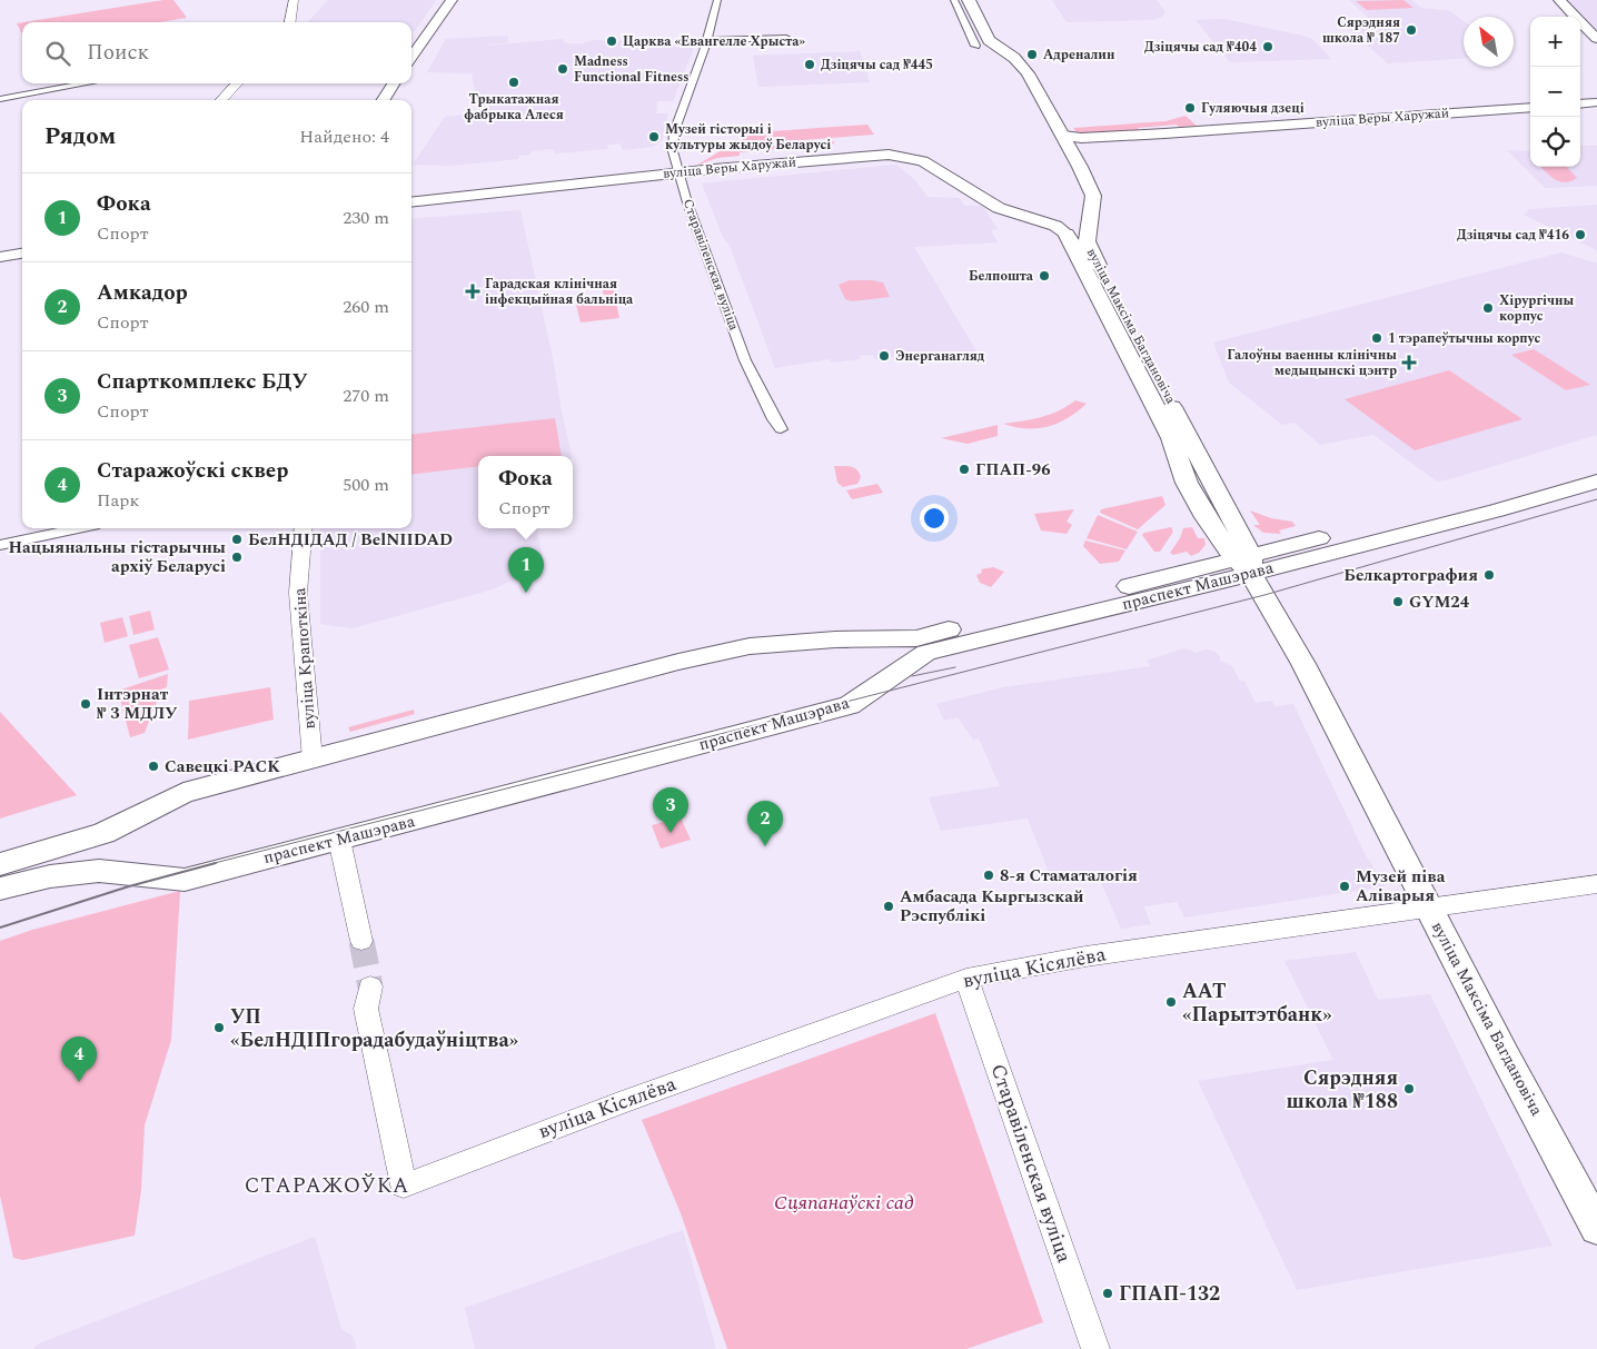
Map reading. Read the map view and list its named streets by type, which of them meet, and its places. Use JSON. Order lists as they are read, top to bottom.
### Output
{
  "streets": {
    "main road": ["вуліца Веры Харужай", "вуліца Максіма Багдановіча", "праспект Машэрава"],
    "street": ["Старавіленская вуліца", "вуліца Крапоткіна", "вуліца Кісялёва"]
  },
  "crossings": [
    ["вуліца Веры Харужай", "Старавіленская вуліца"],
    ["вуліца Веры Харужай", "вуліца Максіма Багдановіча"],
    ["Старавіленская вуліца", "вуліца Кісялёва"],
    ["вуліца Максіма Багдановіча", "праспект Машэрава"],
    ["вуліца Максіма Багдановіча", "вуліца Кісялёва"],
    ["праспект Машэрава", "вуліца Крапоткіна"]
  ],
  "districts": ["СТАРАЖОЎКА"],
  "parks": ["Сцяпанаўскі сад"],
  "places": {
    "other": [
      "Сярэдняя школа № 187",
      "Царква «Евангелле Хрыста»",
      "Дзіцячы сад №404",
      "Адреналин",
      "Дзіцячы сад №445",
      "Madness Functional Fitness",
      "Трыкатажная фабрыка Алеся",
      "Гуляючыя дзеці",
      "Музей гісторыі і культуры жыдоў Беларусі",
      "Дзіцячы сад №416",
      "Белпошта",
      "Хірургічны корпус",
      "1 тэрапеўтычны корпус",
      "Энерганагляд",
      "ГПАП-96",
      "БелНДІДАД / BelNIIDAD",
      "Нацыянальны гістарычны архіў Беларусі",
      "Белкартография",
      "GYM24",
      "Інтэрнат № 3 МДЛУ",
      "Савецкі РАСК",
      "8-я Стаматалогія",
      "Музей піва Аліварыя",
      "Амбасада Кыргызскай Рэспублікі",
      "ААТ «Парытэтбанк»",
      "УП «БелНДІПгорадабудаўніцтва»",
      "Сярэдняя школа №188",
      "ГПАП-132"
    ],
    "health": ["Гарадская клінічная інфекцыйная бальніца", "Галоўны ваенны клінічны медыцынскі цэнтр"]
  },
  "north": "top left",
  "page": {
    "map_buttons": ["+", "−"],
    "search": "Поиск",
    "heading": ["Рядом", "Найдено: 4"],
    "list": [
      {
        "mark": "1",
        "name": "Фока",
        "note": "Спорт",
        "value": "230 m"
      },
      {
        "mark": "2",
        "name": "Амкадор",
        "note": "Спорт",
        "value": "260 m"
      },
      {
        "mark": "3",
        "name": "Спарткомплекс БДУ",
        "note": "Спорт",
        "value": "270 m"
      },
      {
        "mark": "4",
        "name": "Старажоўскі сквер",
        "note": "Парк",
        "value": "500 m"
      }
    ],
    "popup": ["Фока", "Спорт"],
    "pins": [
      "1",
      "3",
      "2",
      "4"
    ]
  }
}
